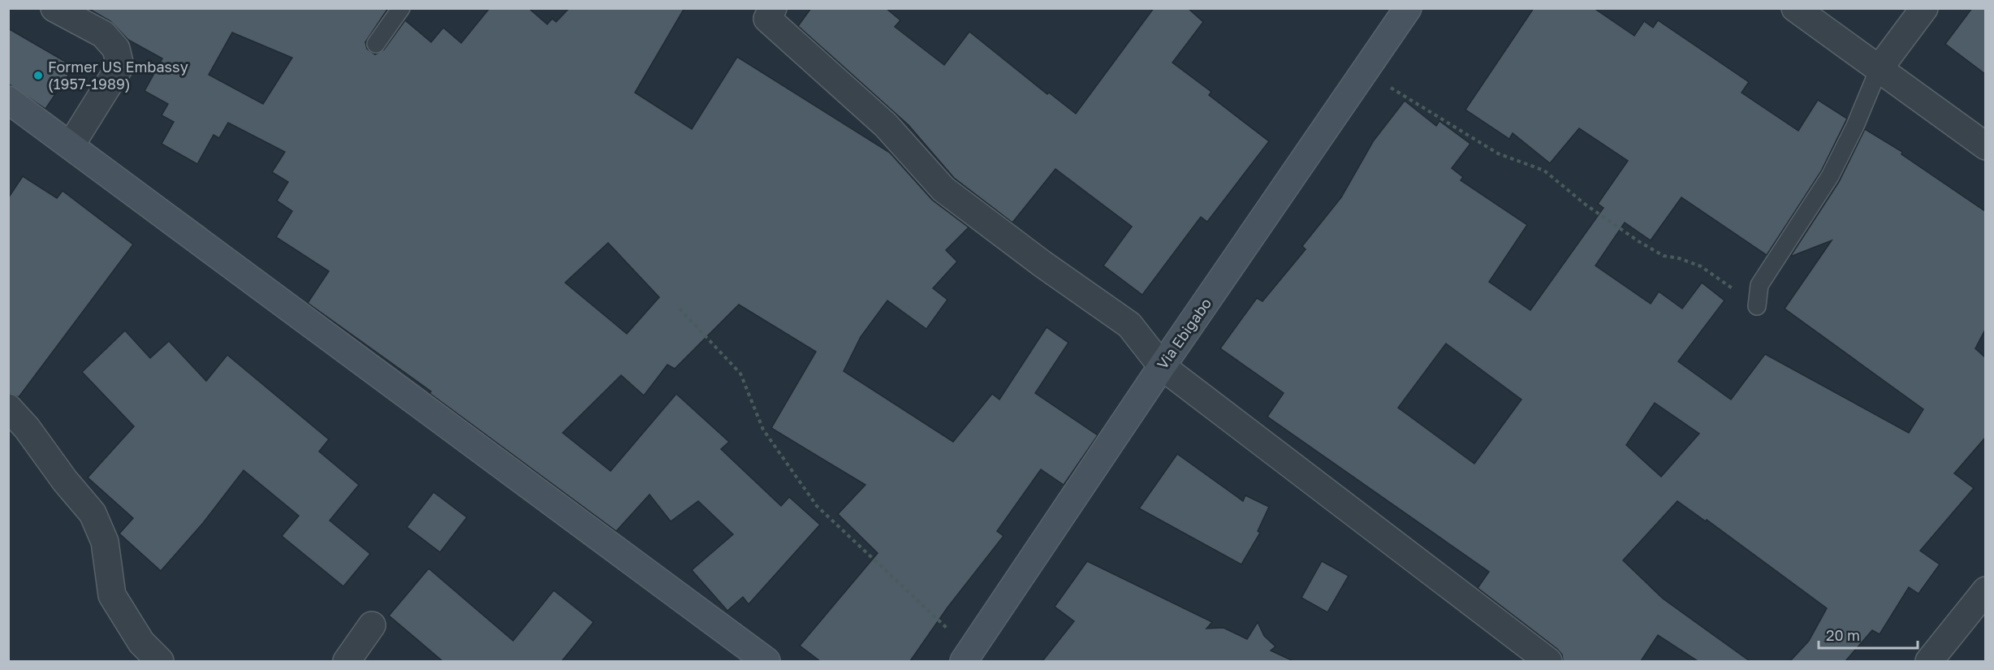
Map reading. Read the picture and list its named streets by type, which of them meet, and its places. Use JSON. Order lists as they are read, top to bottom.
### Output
{
  "streets": {
    "main road": ["Via Ebigabo"]
  },
  "places": ["Former US Embassy (1957-1989)"],
  "scale_bar": "20 m"
}
